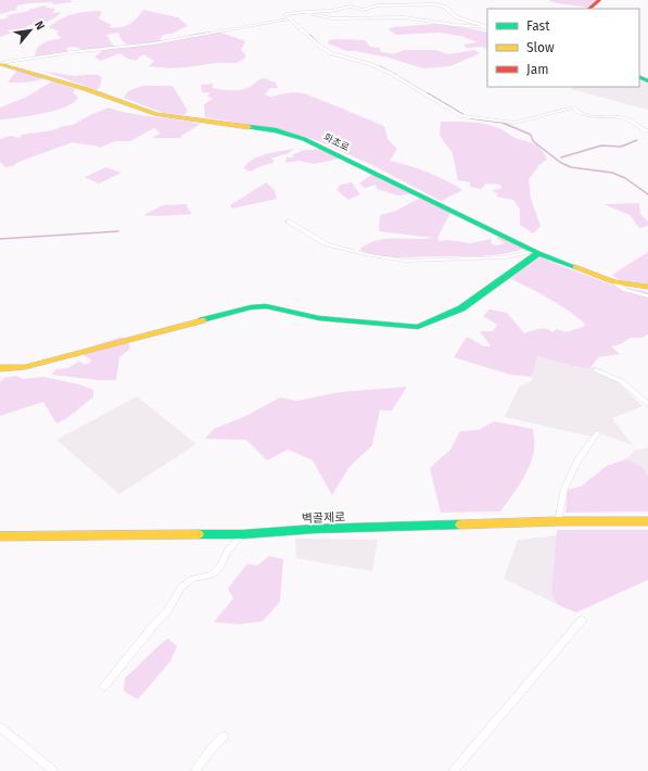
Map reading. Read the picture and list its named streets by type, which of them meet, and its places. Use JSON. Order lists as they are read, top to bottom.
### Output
{
  "streets": {
    "street": ["화초로", "벽골제로"]
  },
  "legend": ["Fast", "Slow", "Jam"],
  "north": "top right"
}
